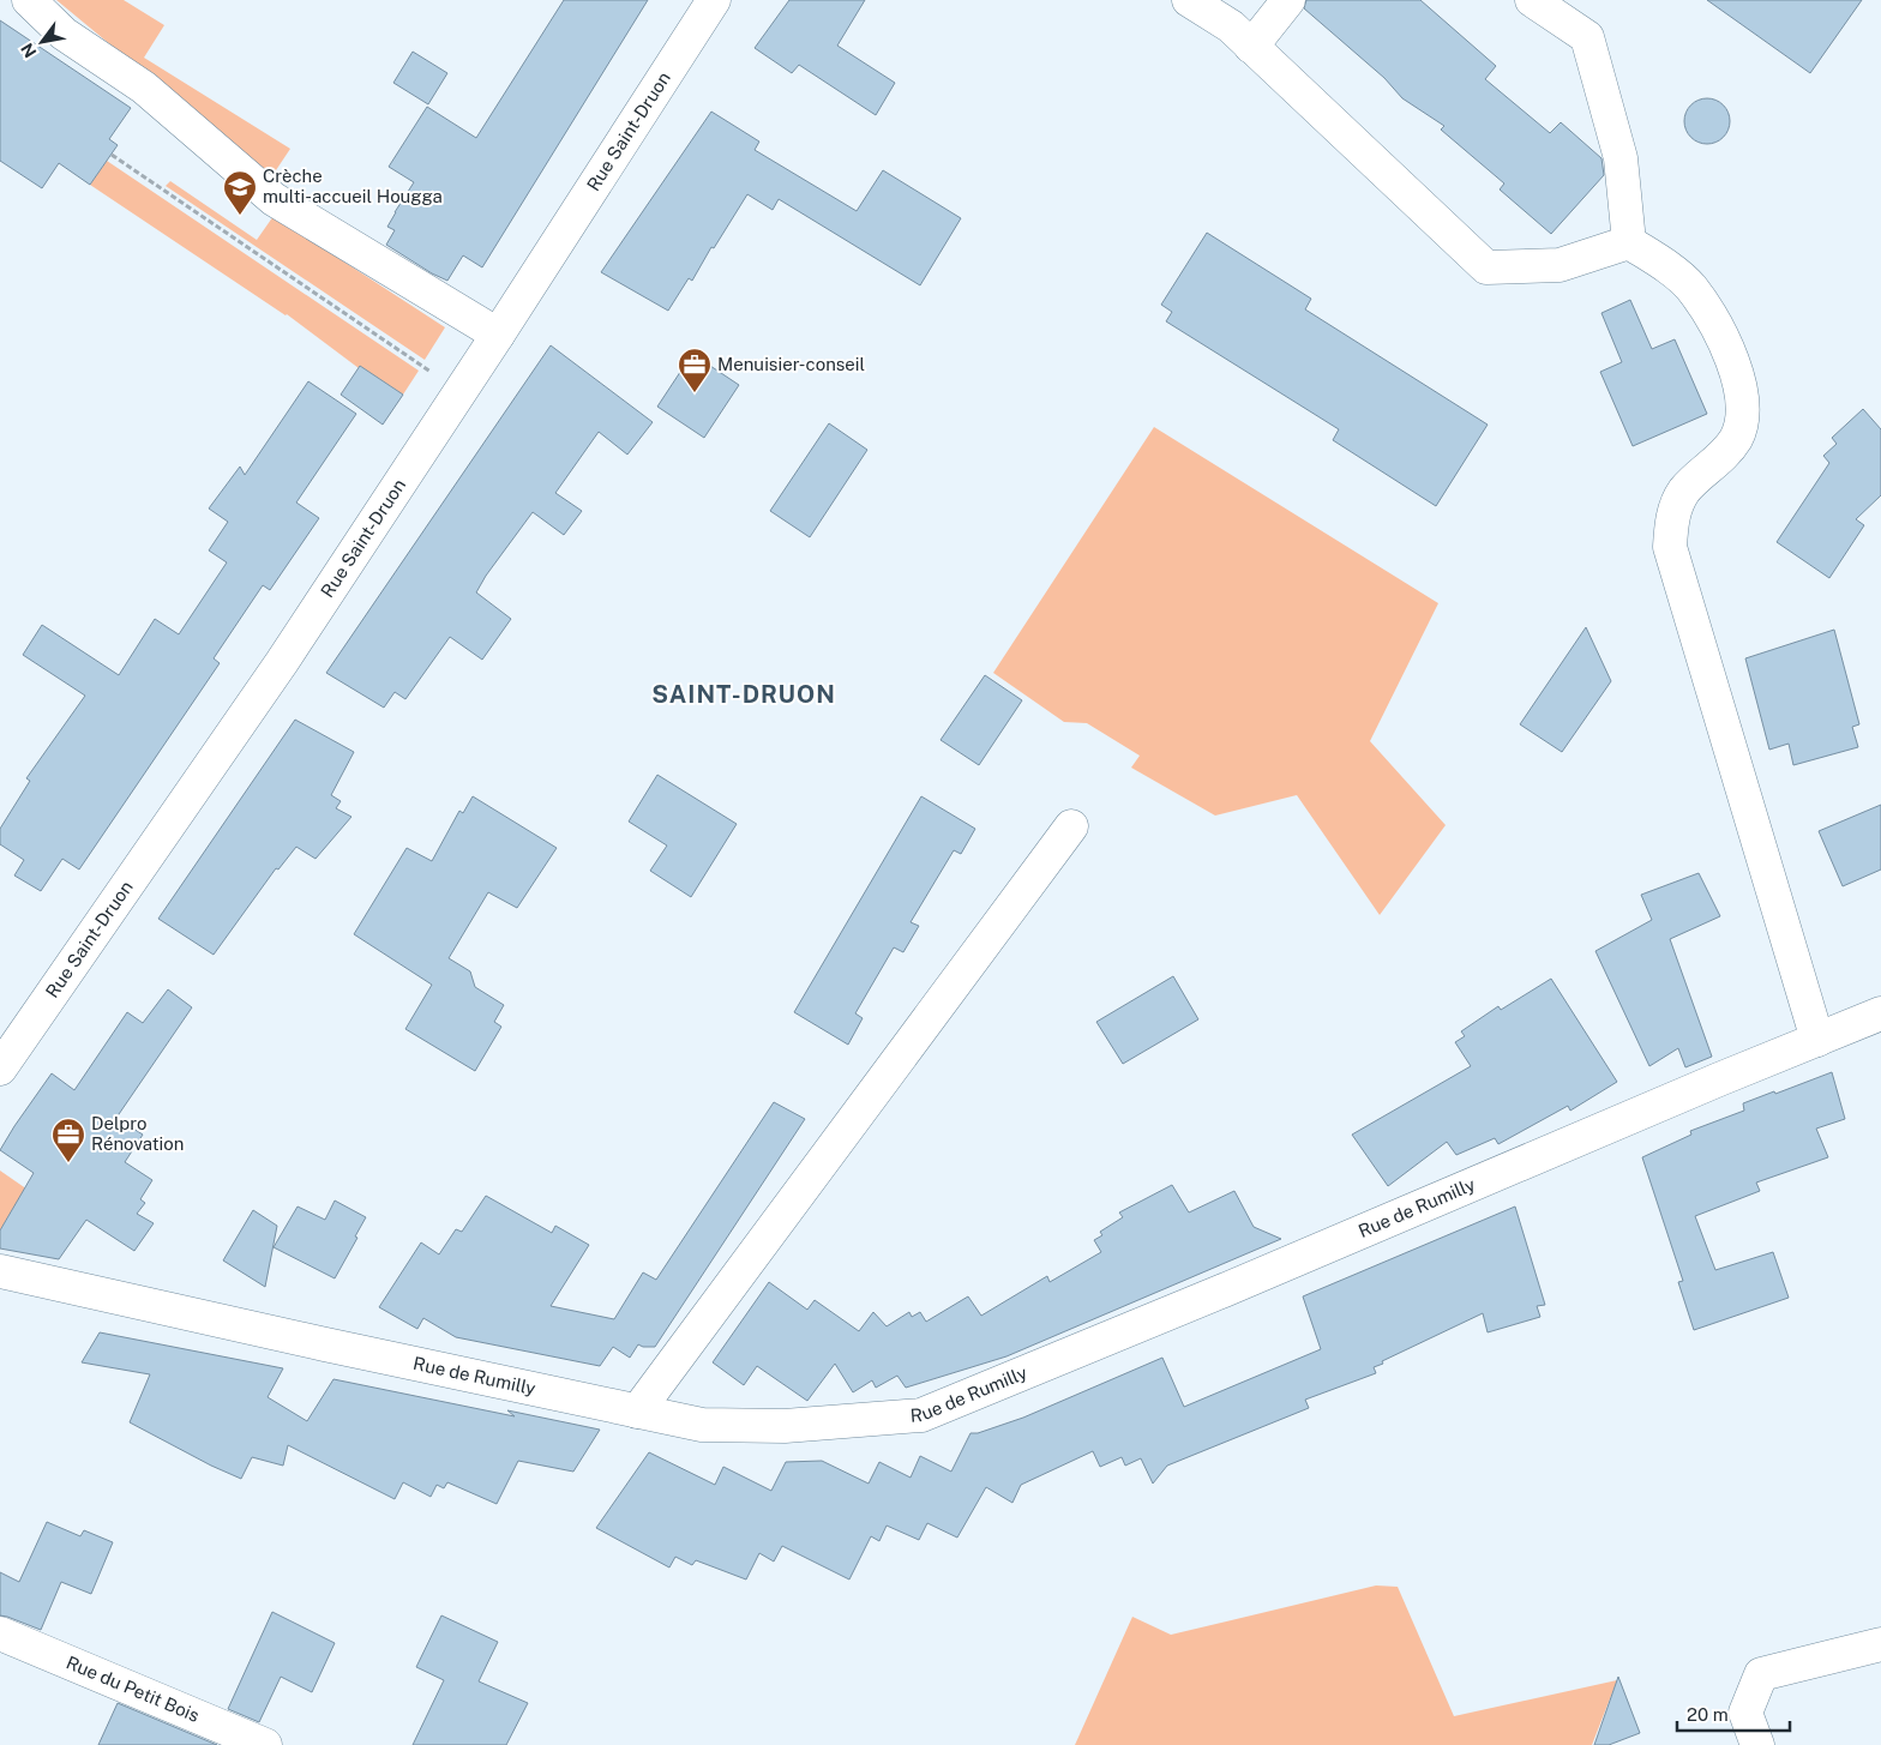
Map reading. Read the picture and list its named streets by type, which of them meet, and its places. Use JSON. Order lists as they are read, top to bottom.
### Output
{
  "streets": {
    "street": ["Rue Saint-Druon", "Rue de Rumilly", "Rue du Petit Bois"]
  },
  "districts": ["SAINT-DRUON"],
  "places": {
    "school or university": ["Crèche multi-accueil Hougga"],
    "office": ["Menuisier-conseil", "Delpro Rénovation"]
  },
  "scale_bar": "20 m",
  "north": "bottom left"
}
